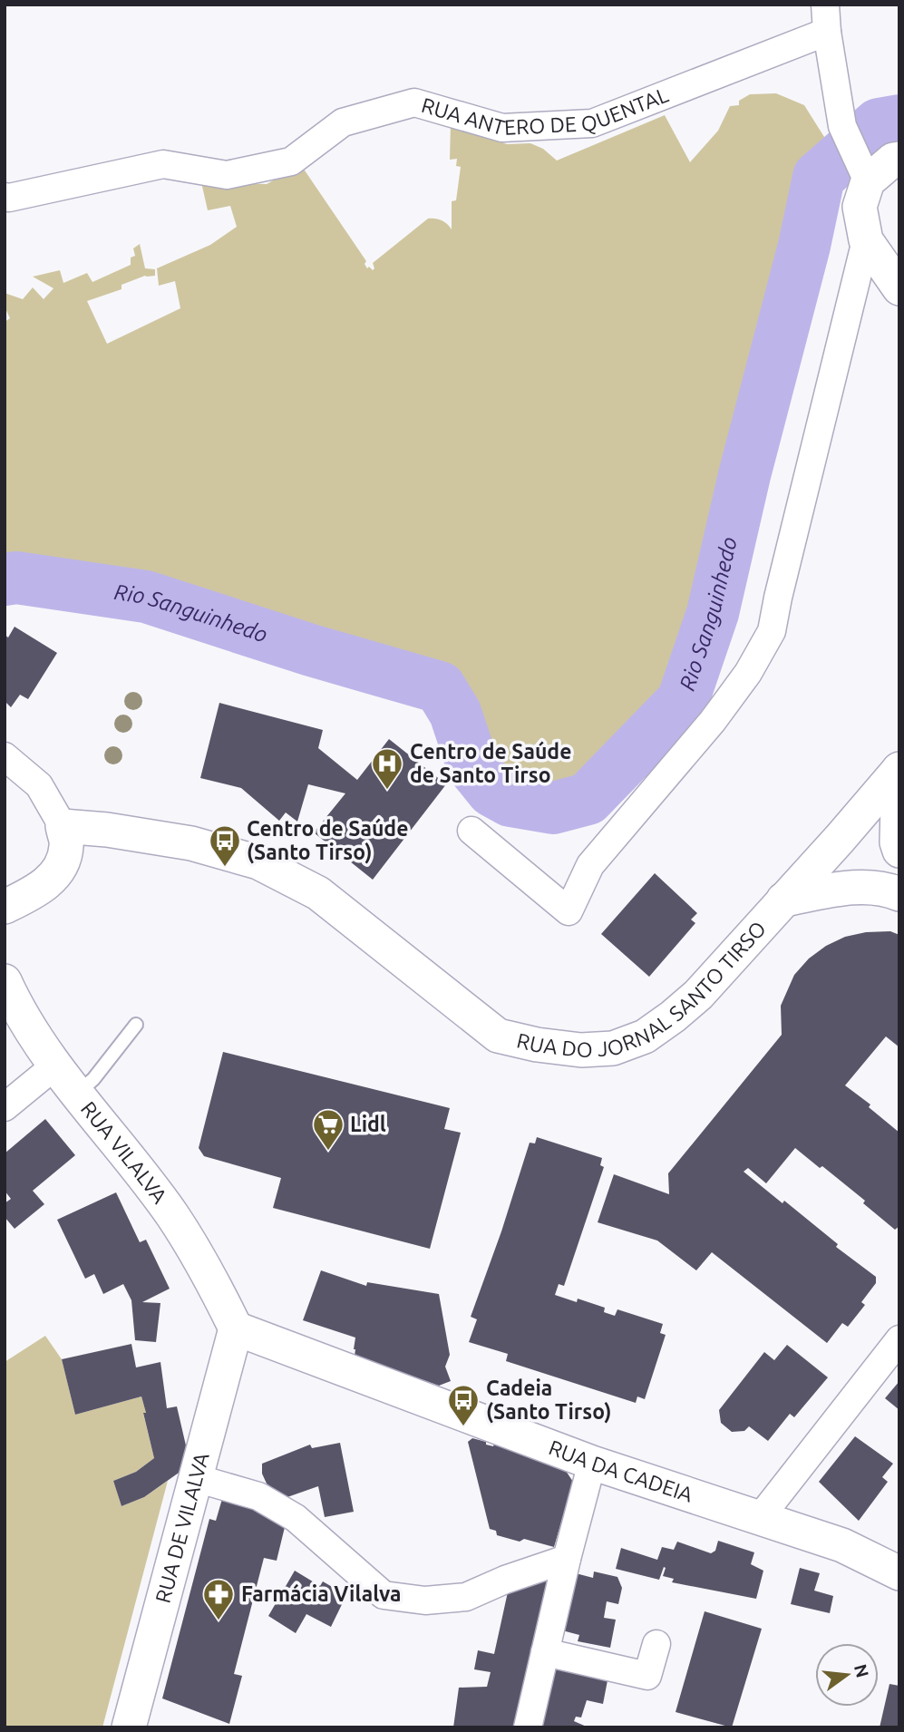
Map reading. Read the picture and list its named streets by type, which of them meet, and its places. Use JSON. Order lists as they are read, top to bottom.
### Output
{
  "streets": {
    "street": [
      "RUA ANTERO DE QUENTAL",
      "RUA DO JORNAL SANTO TIRSO",
      "RUA VILALVA",
      "RUA DA CADEIA",
      "RUA DE VILALVA"
    ]
  },
  "crossings": [
    ["RUA VILALVA", "RUA DA CADEIA"],
    ["RUA VILALVA", "RUA DE VILALVA"],
    ["RUA DA CADEIA", "RUA DE VILALVA"]
  ],
  "water": ["Rio Sanguinhedo"],
  "places": {
    "hospital": ["Centro de Saúde de Santo Tirso"],
    "bus stop": ["Centro de Saúde (Santo Tirso)", "Cadeia (Santo Tirso)"],
    "supermarket": ["Lidl"],
    "pharmacy": ["Farmácia Vilalva"]
  },
  "north": "right"
}
